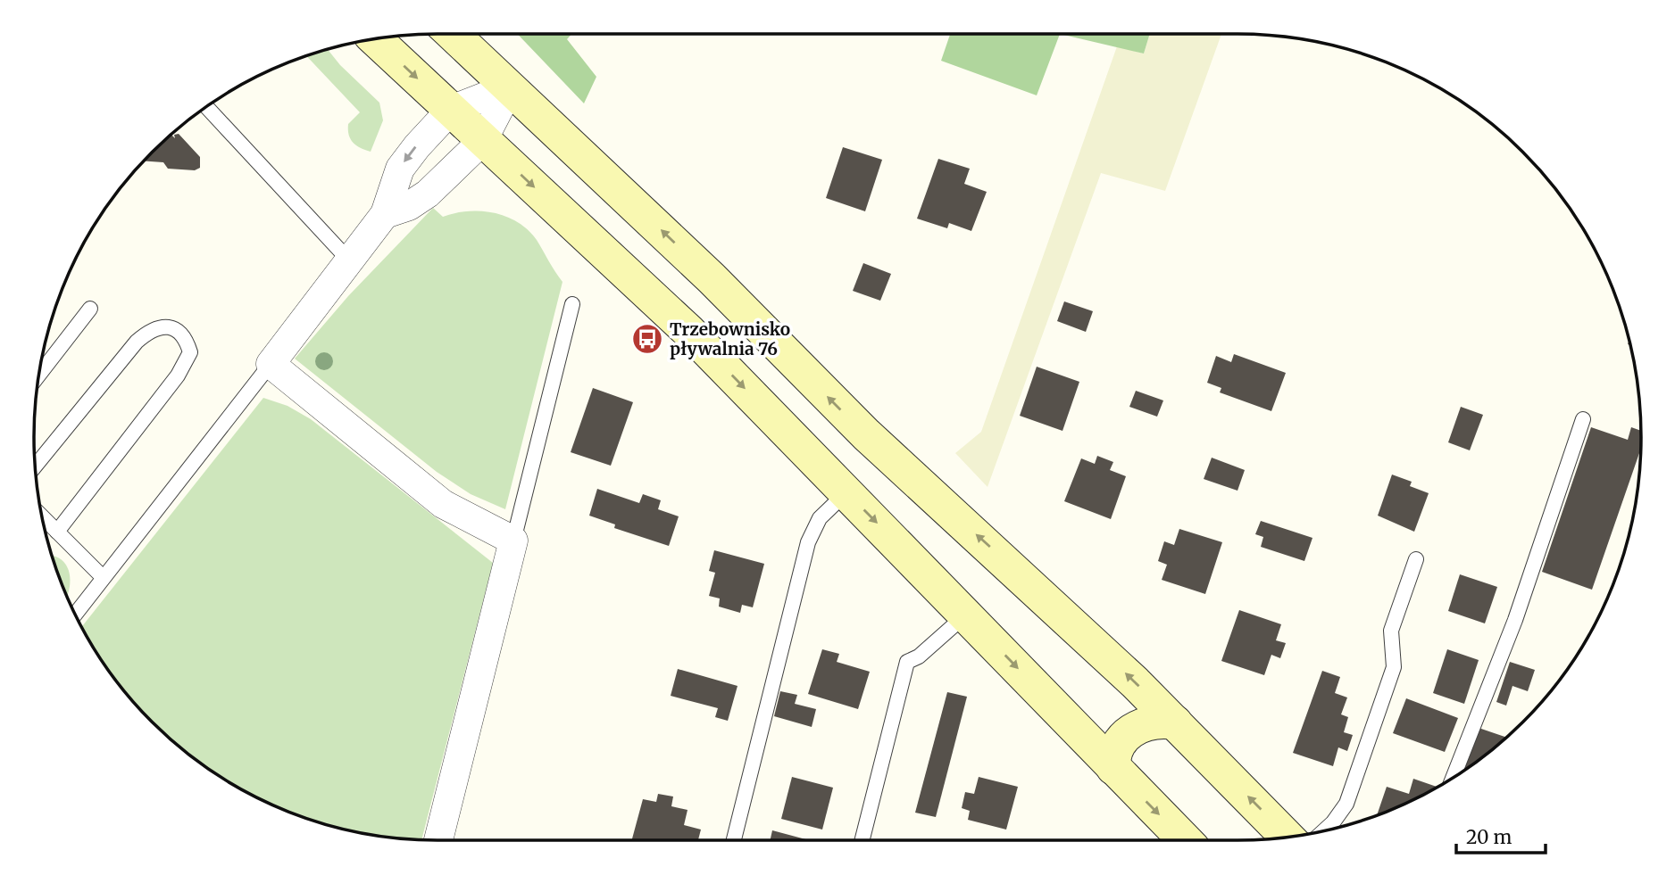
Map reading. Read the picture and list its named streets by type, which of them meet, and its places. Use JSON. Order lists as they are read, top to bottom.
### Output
{
  "places": {
    "bus stop": ["Trzebownisko pływalnia 76"]
  },
  "scale_bar": "20 m"
}
